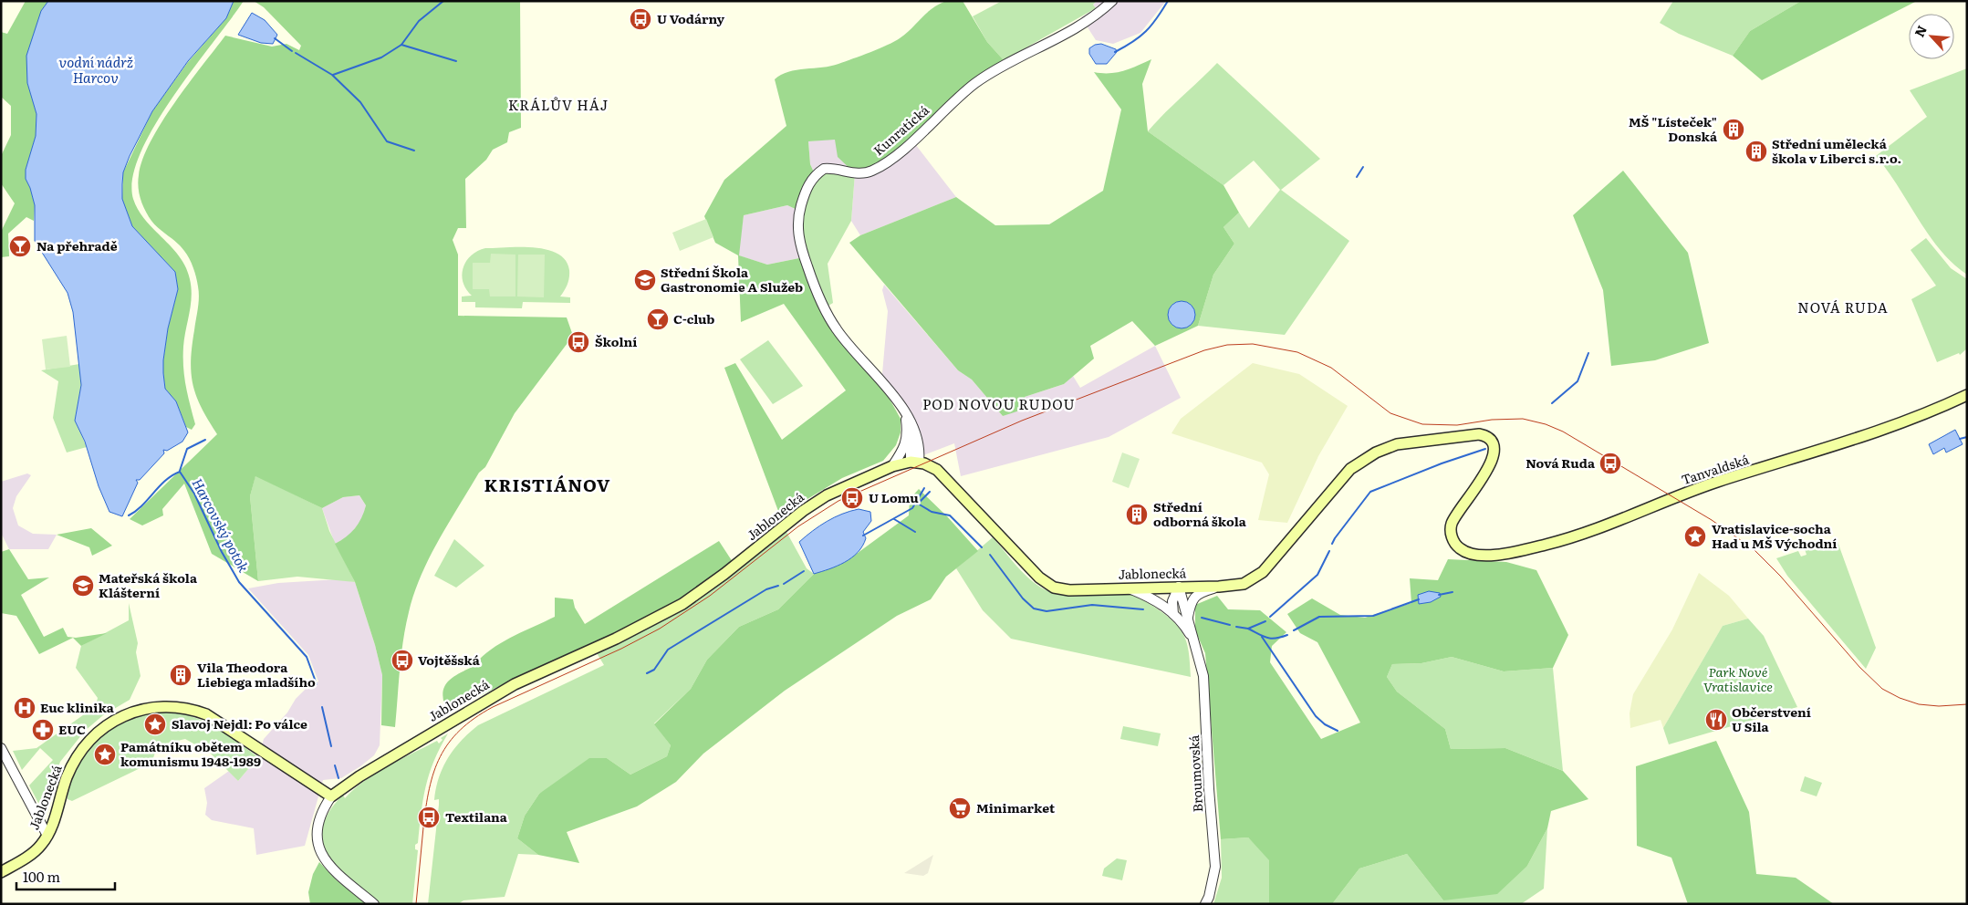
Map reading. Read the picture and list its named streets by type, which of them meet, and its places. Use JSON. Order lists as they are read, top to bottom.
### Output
{
  "streets": {
    "main road": ["Tanvaldská", "Jablonecká"],
    "street": ["Kunratická", "Broumovská"]
  },
  "crossings": [
    ["Kunratická", "Jablonecká"],
    ["Tanvaldská", "Jablonecká"],
    ["Jablonecká", "Broumovská"]
  ],
  "districts": [
    "KRÁLŮV HÁJ",
    "NOVÁ RUDA",
    "POD NOVOU RUDOU",
    "KRISTIÁNOV"
  ],
  "water": ["vodní nádrž Harcov", "Harcovský potok"],
  "parks": ["Park Nové Vratislavice"],
  "places": {
    "bus stop": [
      "U Vodárny",
      "Školní",
      "Nová Ruda",
      "U Lomu",
      "Vojtěšská",
      "Textilana"
    ],
    "building": [
      "MŠ \"Lísteček\" Donská",
      "Střední umělecká škola v Liberci s.r.o.",
      "Střední odborná škola",
      "Vila Theodora Liebiega mladšího"
    ],
    "bar": ["Na přehradě", "C-club"],
    "school or university": ["Střední Škola Gastronomie A Služeb", "Mateřská škola Klášterní"],
    "place": ["Vratislavice-socha Had u MŠ Východní", "Slavoj Nejdl: Po válce", "Památníku obětem komunismu 1948-1989"],
    "hospital": ["Euc klinika"],
    "restaurant": ["Občerstvení U Sila"],
    "pharmacy": ["EUC"],
    "supermarket": ["Minimarket"]
  },
  "scale_bar": "100 m",
  "north": "top left"
}
